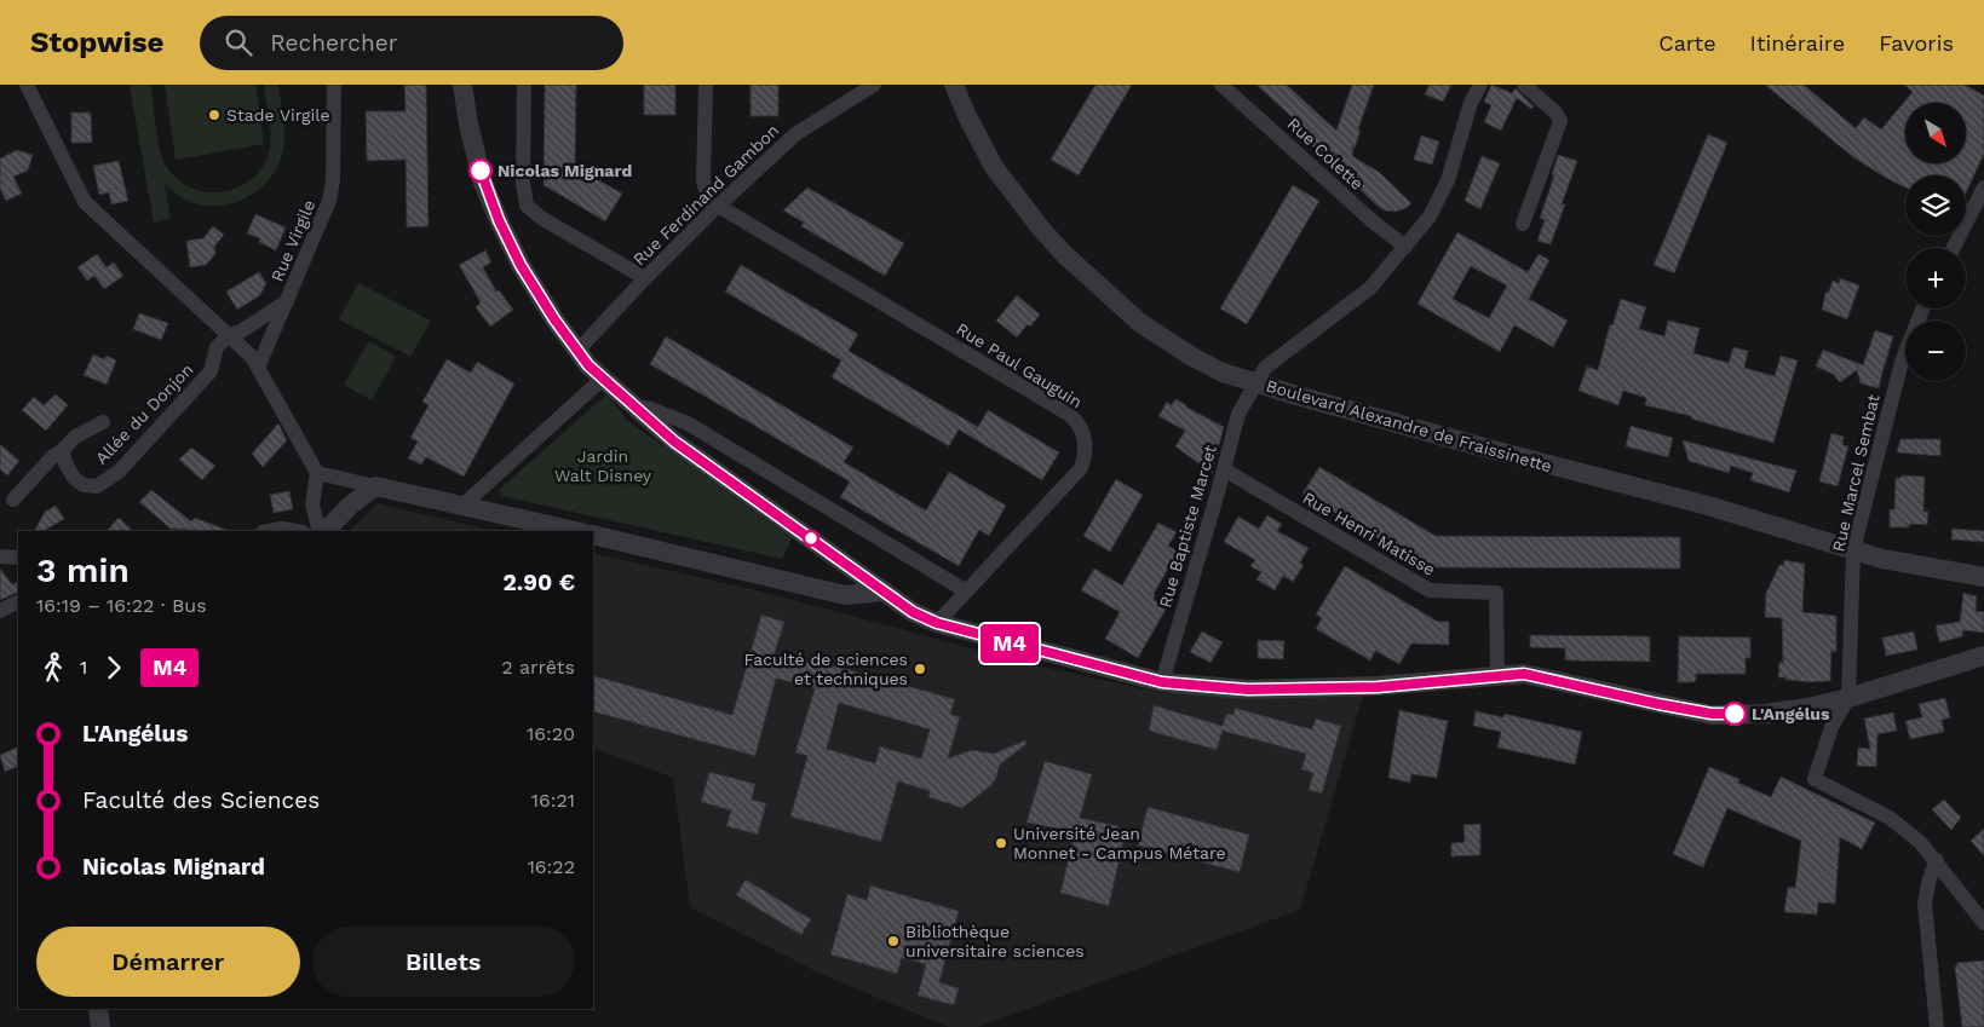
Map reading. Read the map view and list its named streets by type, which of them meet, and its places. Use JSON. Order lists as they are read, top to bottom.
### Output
{
  "streets": {
    "street": [
      "Rue Colette",
      "Rue Ferdinand Gambon",
      "Rue Virgile",
      "Rue Paul Gauguin",
      "Allée du Donjon",
      "Boulevard Alexandre de Fraissinette",
      "Rue Marcel Sembat",
      "Rue Baptiste Marcet",
      "Rue Henri Matisse"
    ]
  },
  "crossings": [
    ["Rue Colette", "Rue Baptiste Marcet"],
    ["Rue Ferdinand Gambon", "Rue Paul Gauguin"],
    ["Rue Virgile", "Allée du Donjon"],
    ["Boulevard Alexandre de Fraissinette", "Rue Marcel Sembat"],
    ["Boulevard Alexandre de Fraissinette", "Rue Baptiste Marcet"],
    ["Rue Baptiste Marcet", "Rue Henri Matisse"]
  ],
  "parks": ["Jardin Walt Disney"],
  "places": [
    "Stade Virgile",
    "Nicolas Mignard",
    "Faculté de sciences et techniques",
    "L'Angélus",
    "Université Jean Monnet - Campus Métare",
    "Bibliothèque universitaire sciences"
  ],
  "lines": ["bus line M4"],
  "north": "bottom right",
  "page": {
    "header": "Stopwise",
    "search": "Rechercher",
    "nav": ["Carte", "Itinéraire", "Favoris"],
    "on_map": "M4",
    "map_buttons": ["+", "−"],
    "heading": ["3 min", "16:19 – 16:22 · Bus", "2.90 €"],
    "legs": ["1", "M4", "2 arrêts"],
    "list": [
      {
        "name": "L'Angélus",
        "value": "16:20"
      },
      {
        "name": "Faculté des Sciences",
        "value": "16:21"
      },
      {
        "name": "Nicolas Mignard",
        "value": "16:22"
      }
    ],
    "buttons": ["Démarrer", "Billets"]
  }
}
